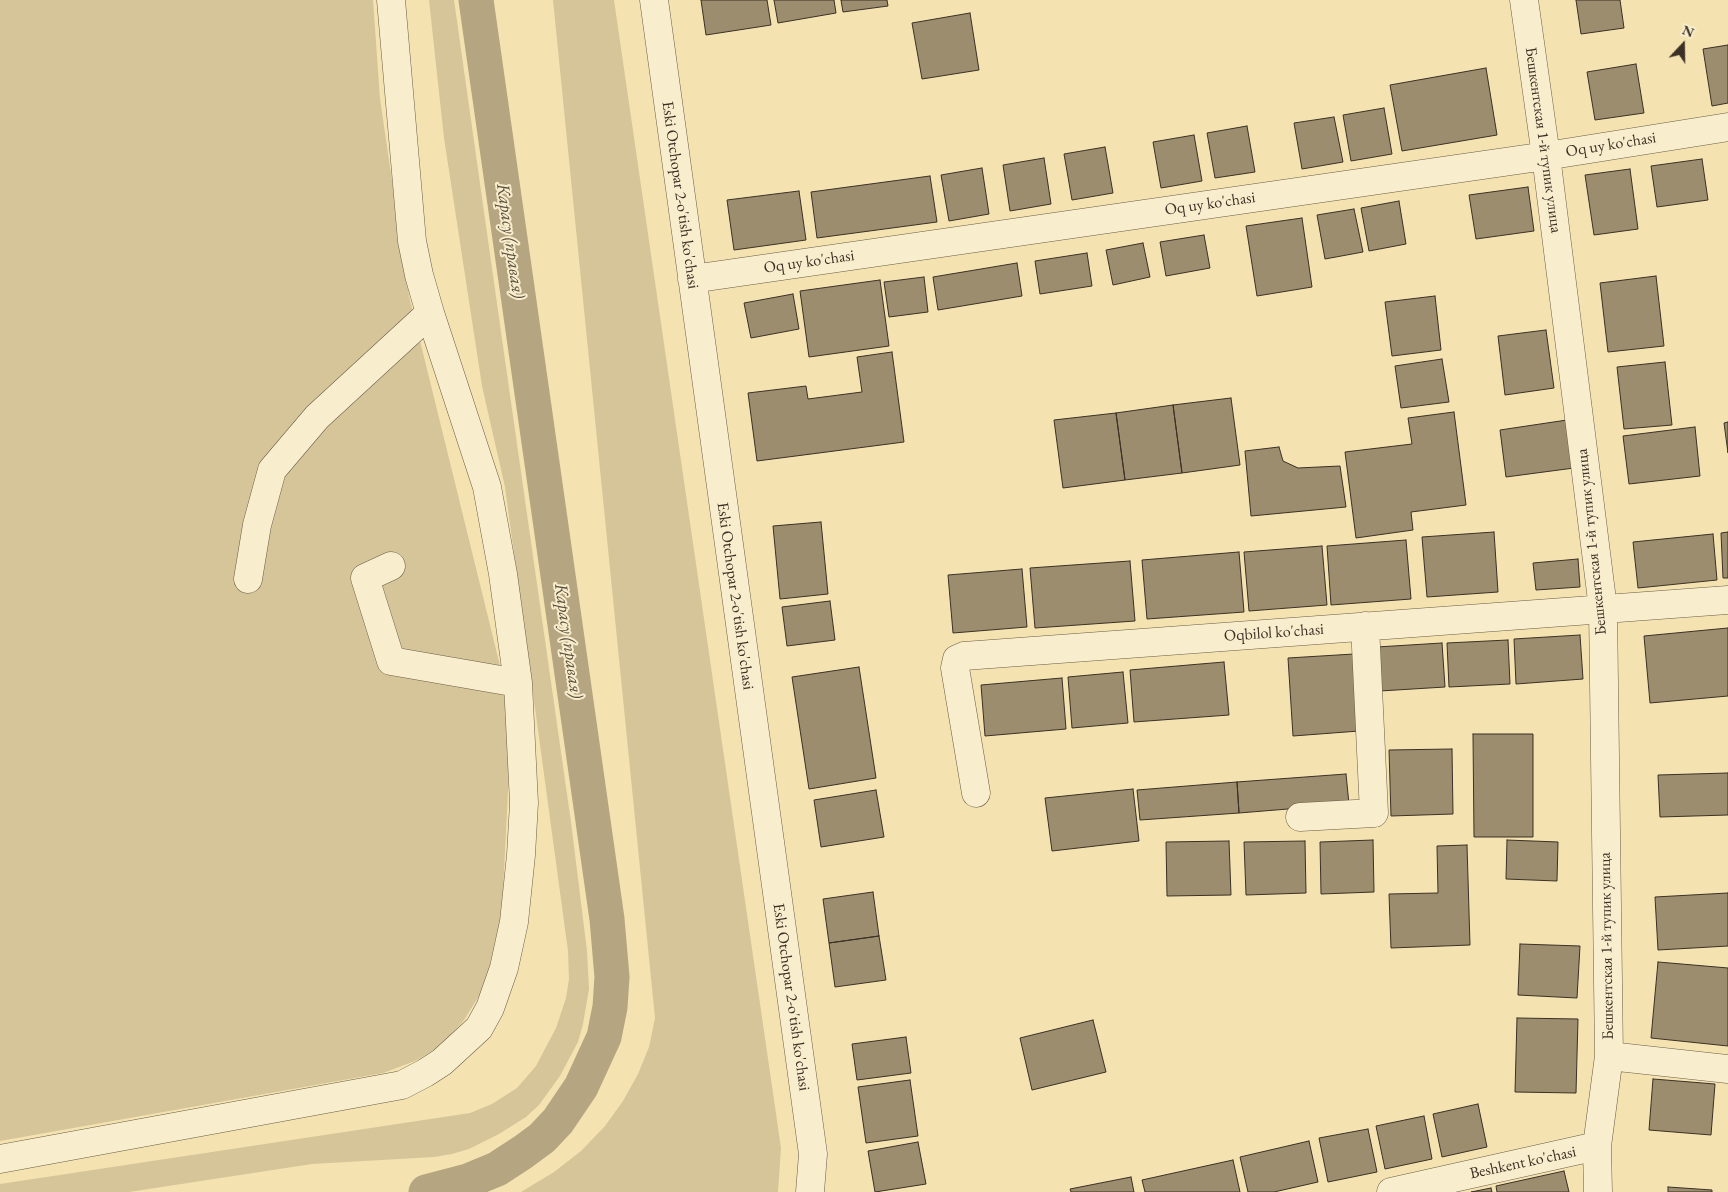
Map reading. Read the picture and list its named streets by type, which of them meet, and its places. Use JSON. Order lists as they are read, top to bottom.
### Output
{
  "streets": {
    "street": [
      "Бешкентская 1-й тупик улица",
      "Oq uy ko'chasi",
      "Eski Otchopar 2-o'tish ko'chasi",
      "Oqbilol ko'chasi",
      "Beshkent ko'chasi"
    ]
  },
  "crossings": [
    ["Бешкентская 1-й тупик улица", "Oq uy ko'chasi"],
    ["Бешкентская 1-й тупик улица", "Oqbilol ko'chasi"],
    ["Бешкентская 1-й тупик улица", "Beshkent ko'chasi"],
    ["Oq uy ko'chasi", "Eski Otchopar 2-o'tish ko'chasi"]
  ],
  "water": ["Карасу (правая)"],
  "north": "top"
}
